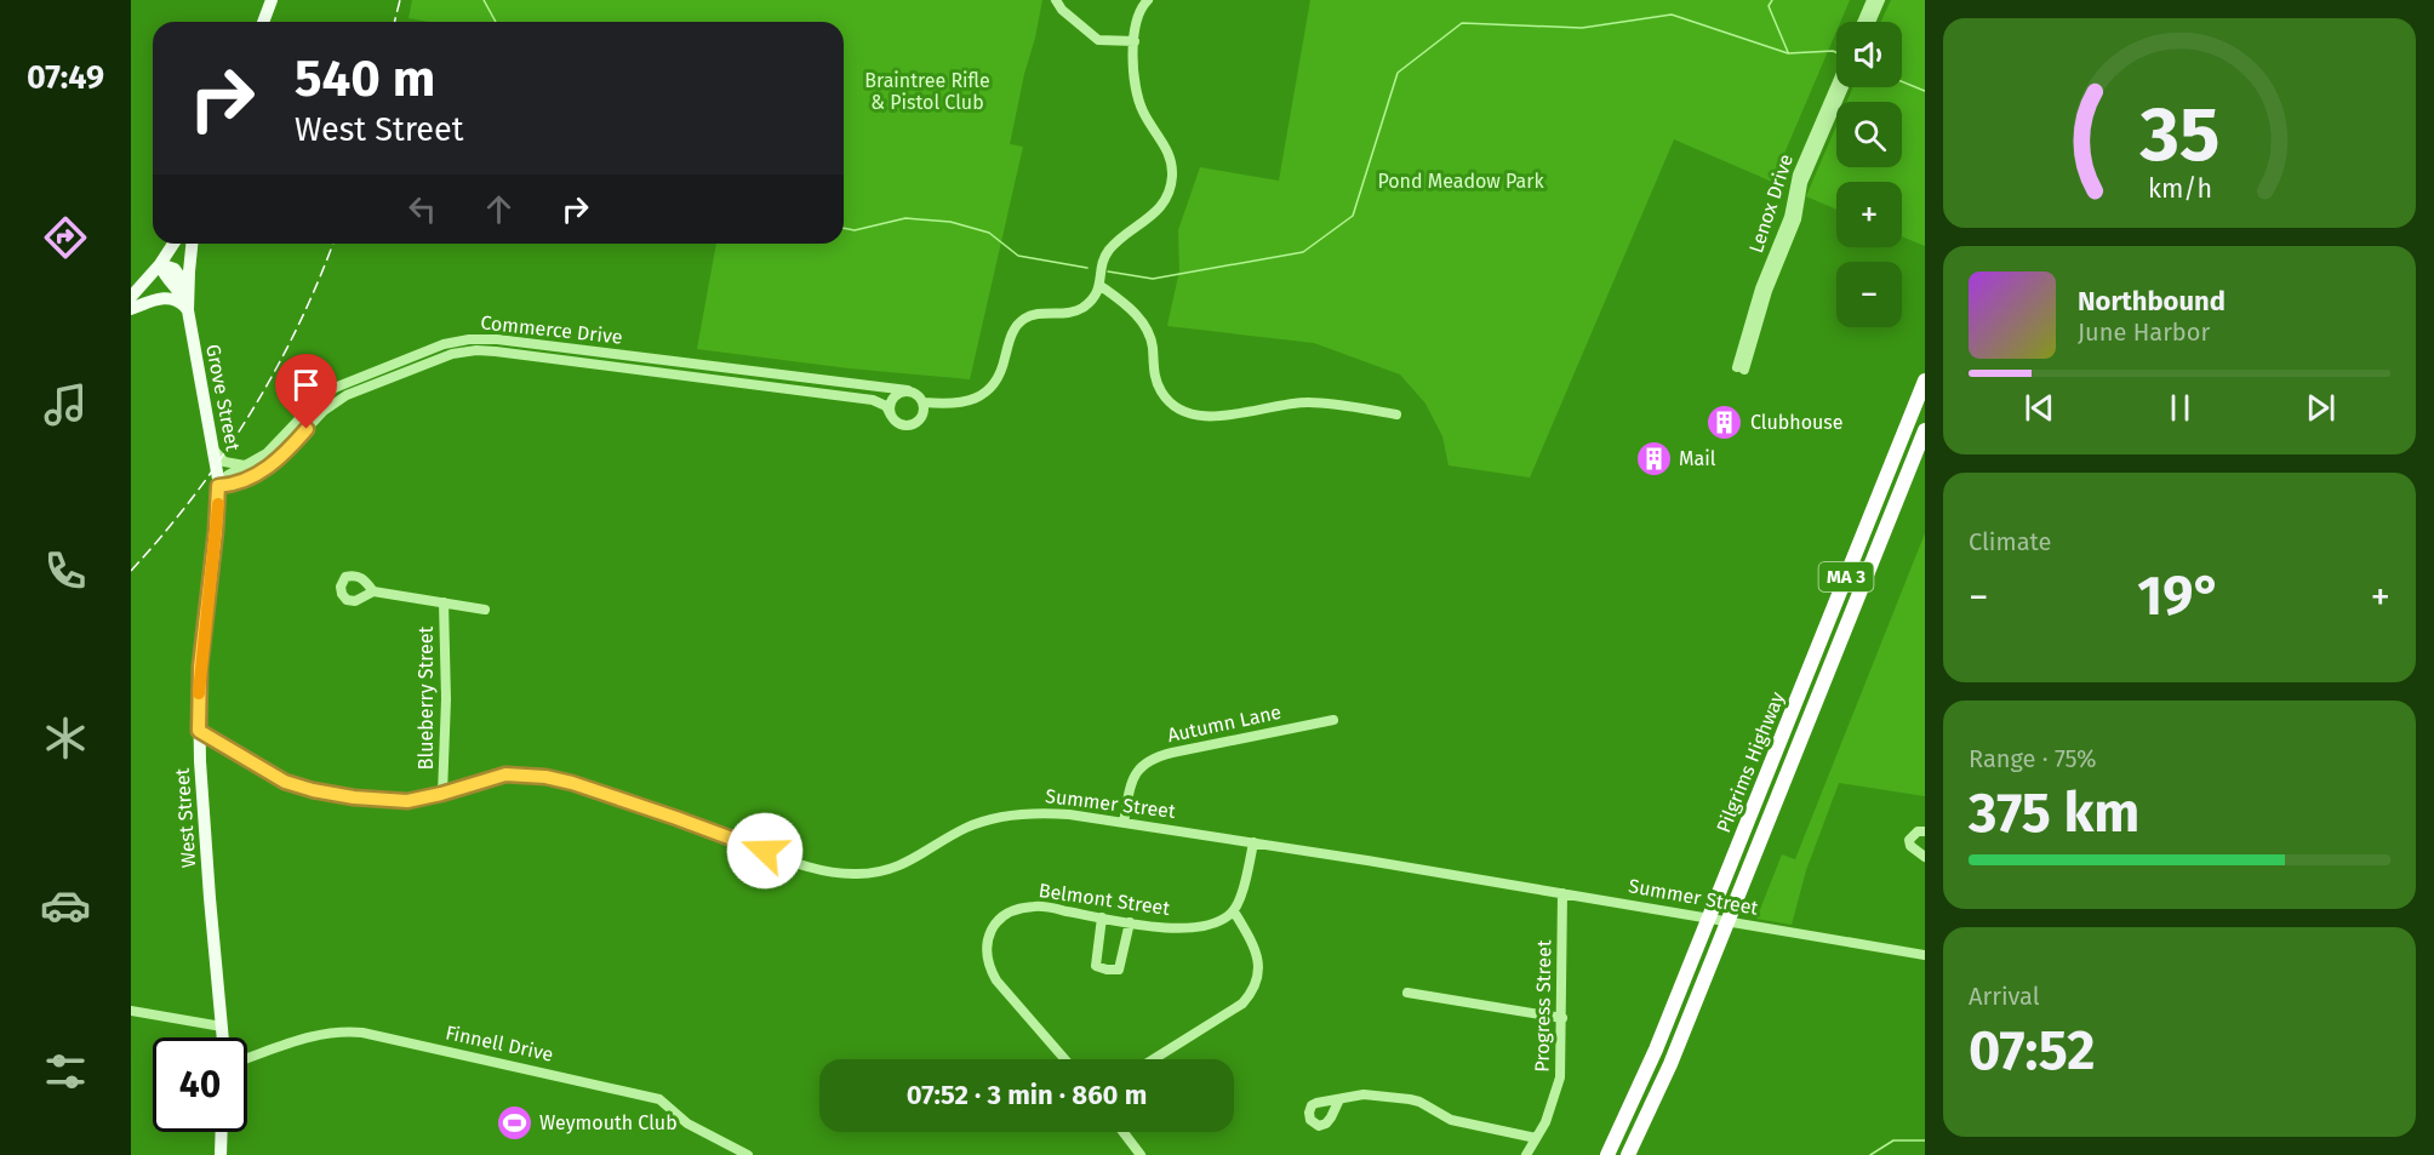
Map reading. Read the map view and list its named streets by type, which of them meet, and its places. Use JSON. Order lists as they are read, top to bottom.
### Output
{
  "streets": {
    "highway": ["MA 3", "Pilgrims Highway"],
    "main road": ["Grove Street", "West Street"],
    "street": [
      "Lenox Drive",
      "Commerce Drive",
      "Blueberry Street",
      "Autumn Lane",
      "Summer Street",
      "Belmont Street",
      "Progress Street",
      "Finnell Drive"
    ]
  },
  "crossings": [
    ["Commerce Drive", "Grove Street"],
    ["Grove Street", "West Street"],
    ["Blueberry Street", "Summer Street"],
    ["Autumn Lane", "Summer Street"],
    ["Summer Street", "West Street"],
    ["Summer Street", "Progress Street"]
  ],
  "parks": ["Braintree Rifle & Pistol Club", "Pond Meadow Park"],
  "places": {
    "building": ["Clubhouse", "Mail"],
    "sports": ["Weymouth Club"]
  },
  "page": {
    "tabs": "07:49",
    "map_buttons": ["+", "−"],
    "turn": ["540 m", "West Street"],
    "song": ["Northbound", "June Harbor"],
    "tile": [
      "Climate",
      ["Range · 75%", "375 km"],
      ["Arrival", "07:52"]
    ],
    "heat": ["−", "19°", "+"],
    "limit": "40",
    "trip": "07:52 · 3 min · 860 m",
    "gauge": ["35", "km/h"]
  }
}
